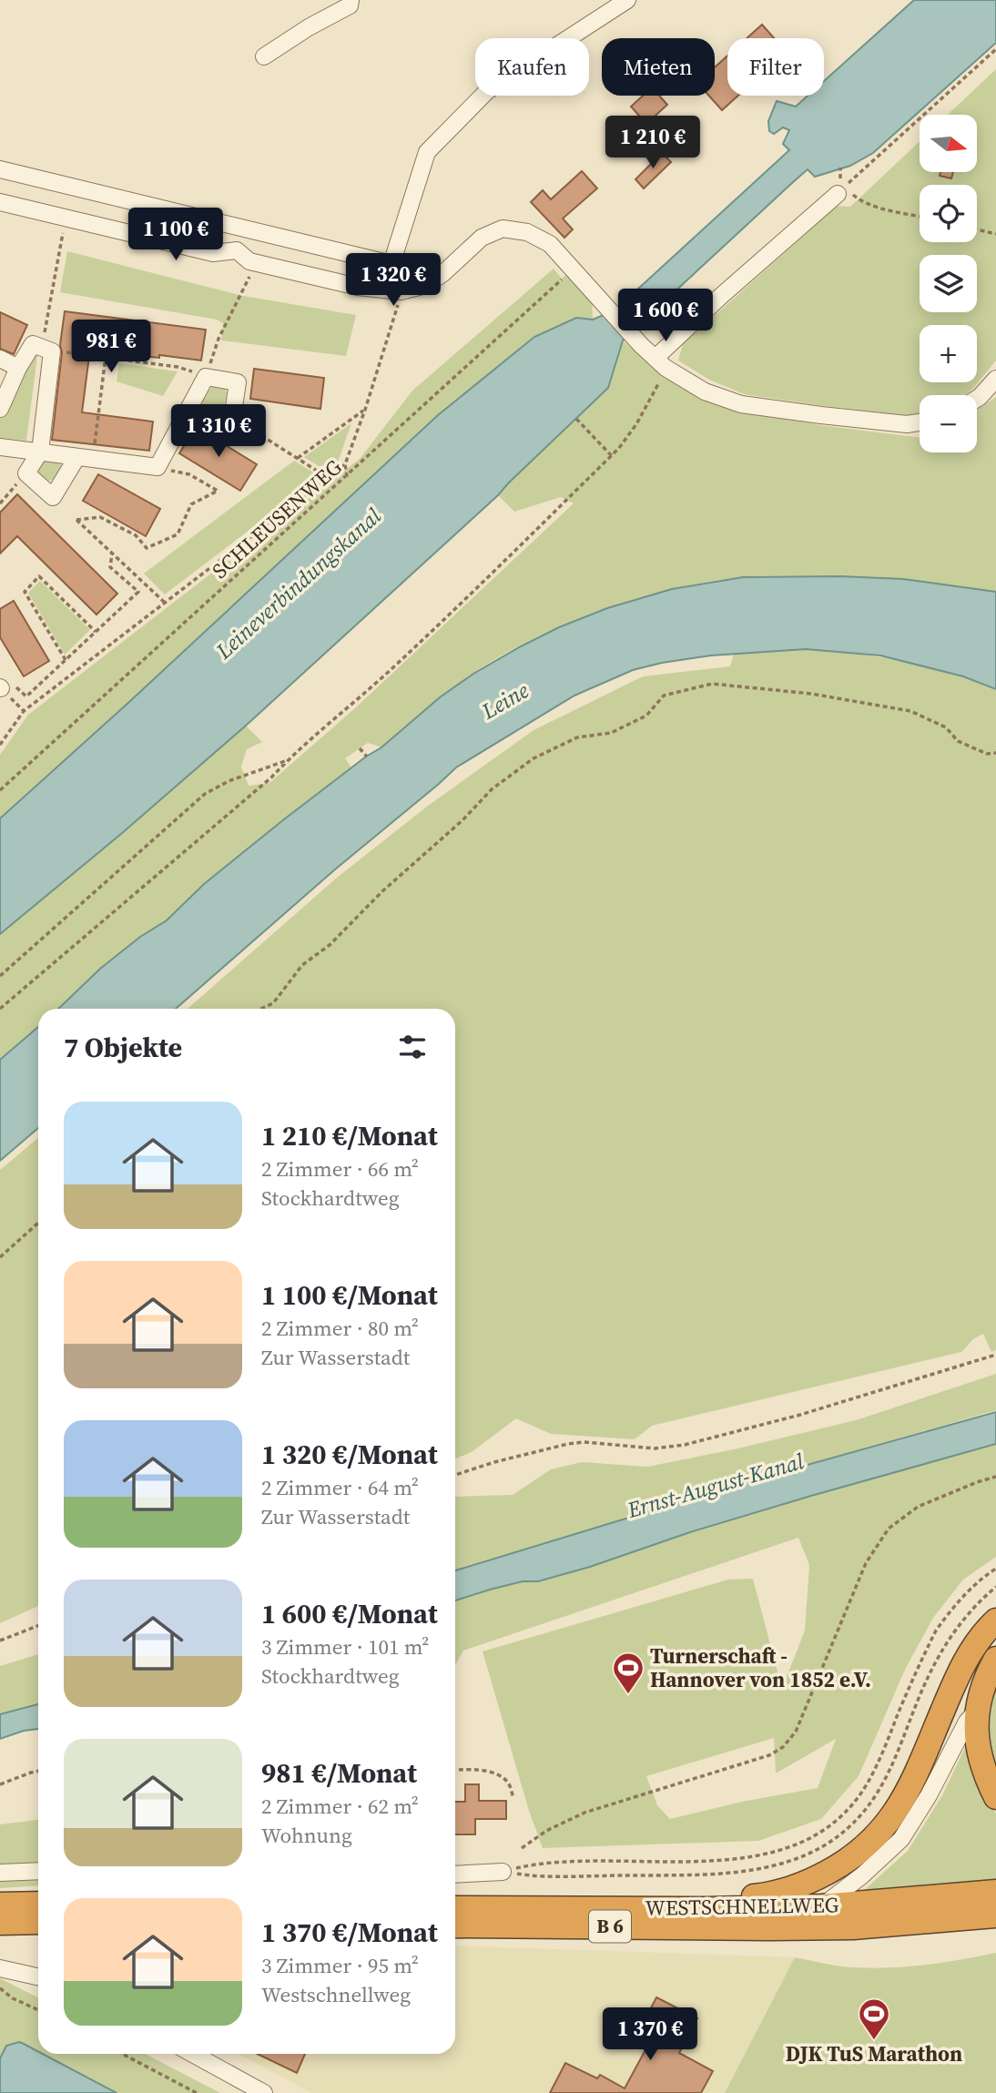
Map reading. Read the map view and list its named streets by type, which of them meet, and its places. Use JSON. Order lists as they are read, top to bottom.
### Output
{
  "streets": {
    "highway": ["WESTSCHNELLWEG", "B 6"],
    "path": ["SCHLEUSENWEG"]
  },
  "water": ["Leineverbindungskanal", "Leine", "Ernst-August-Kanal"],
  "places": {
    "sports": ["Turnerschaft - Hannover von 1852 e.V.", "DJK TuS Marathon"]
  },
  "north": "right",
  "page": {
    "chip": ["Kaufen", "Mieten", "Filter"],
    "map_buttons": ["+", "−"],
    "price": [
      "1 210 €",
      "1 100 €",
      "1 320 €",
      "1 600 €",
      "981 €",
      "1 310 €",
      "1 370 €"
    ],
    "heading": "7 Objekte",
    "list": [
      {
        "name": "1 210 €/Monat",
        "note": "2 Zimmer · 66 m² · Stockhardtweg"
      },
      {
        "name": "1 100 €/Monat",
        "note": "2 Zimmer · 80 m² · Zur Wasserstadt"
      },
      {
        "name": "1 320 €/Monat",
        "note": "2 Zimmer · 64 m² · Zur Wasserstadt"
      },
      {
        "name": "1 600 €/Monat",
        "note": "3 Zimmer · 101 m² · Stockhardtweg"
      },
      {
        "name": "981 €/Monat",
        "note": "2 Zimmer · 62 m² · Wohnung"
      },
      {
        "name": "1 370 €/Monat",
        "note": "3 Zimmer · 95 m² · Westschnellweg"
      }
    ]
  }
}
